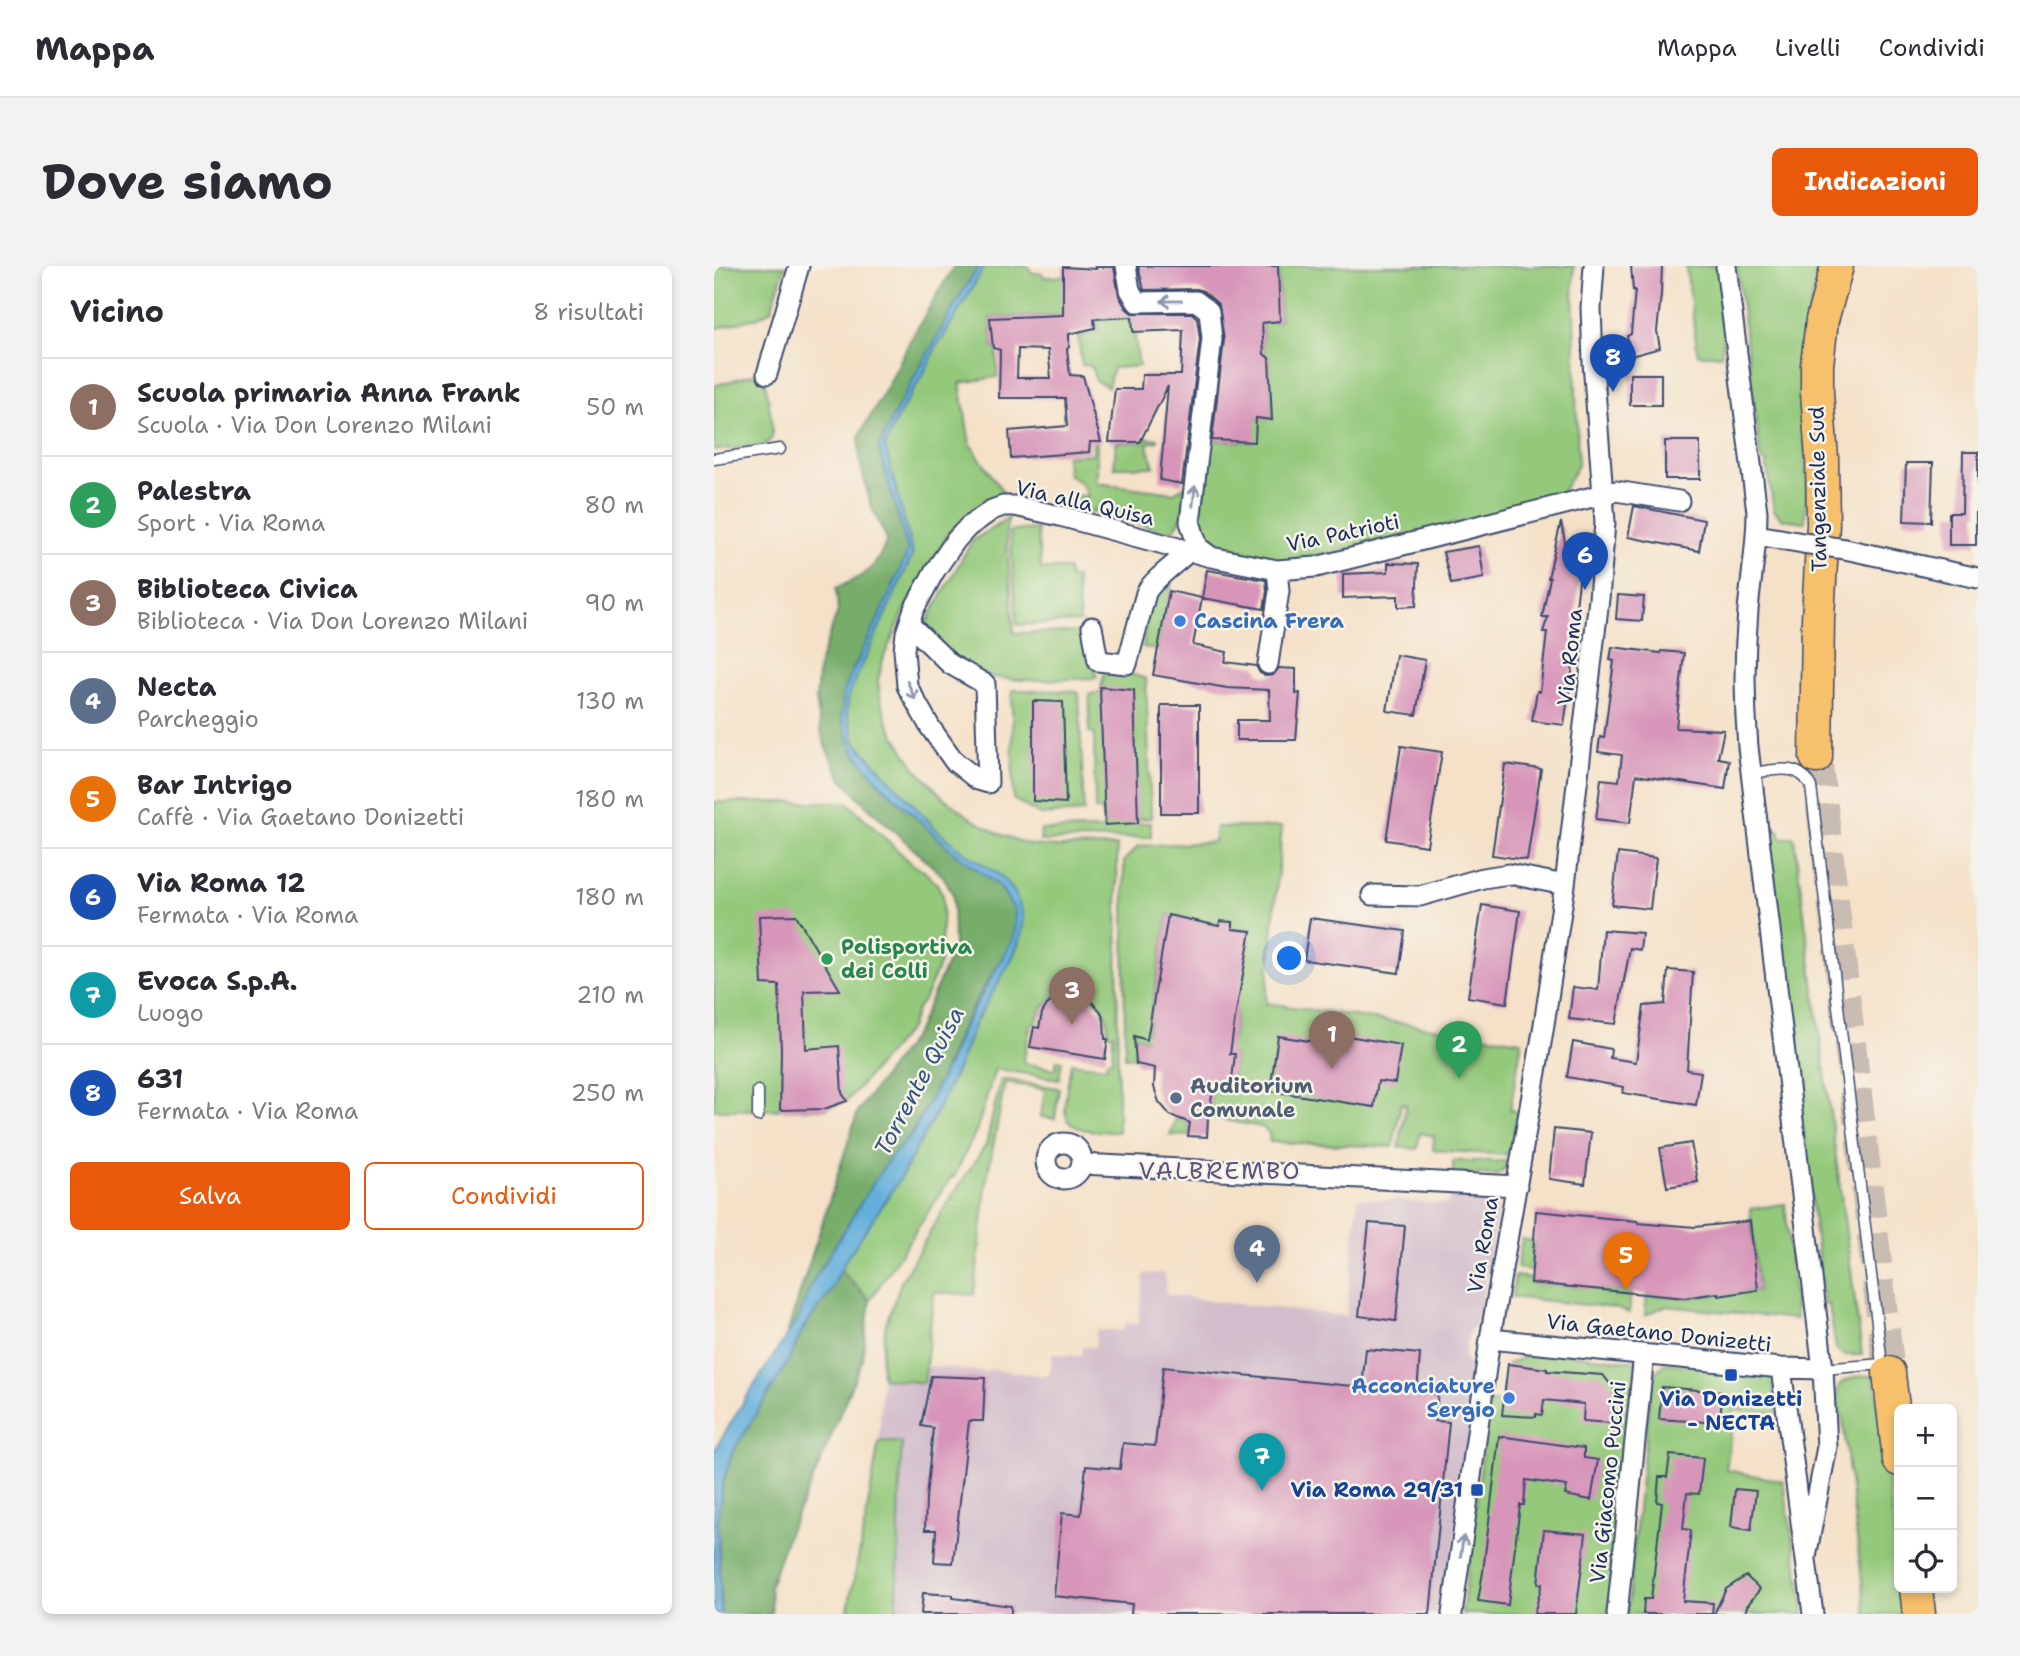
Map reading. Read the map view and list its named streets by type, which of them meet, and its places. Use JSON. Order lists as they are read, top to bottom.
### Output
{
  "streets": {
    "highway": ["Tangenziale Sud"],
    "street": [
      "Via alla Quisa",
      "Via Patrioti",
      "Via Roma",
      "Via Gaetano Donizetti",
      "Via Giacomo Puccini"
    ]
  },
  "crossings": [
    ["Via alla Quisa", "Via Patrioti"],
    ["Via Patrioti", "Via Roma"],
    ["Via Roma", "Via Gaetano Donizetti"],
    ["Via Gaetano Donizetti", "Via Giacomo Puccini"]
  ],
  "districts": ["VALBREMBO"],
  "water": ["Torrente Quisa"],
  "places": {
    "other": [
      "Cascina Frera",
      "Polisportiva dei Colli",
      "Auditorium Comunale",
      "Acconciature Sergio"
    ],
    "transit": ["Via Donizetti - NECTA", "Via Roma 29/31"]
  },
  "page": {
    "header": "Mappa",
    "nav": ["Mappa", "Livelli", "Condividi"],
    "buttons": [
      "Indicazioni",
      ["Salva", "Condividi"]
    ],
    "title": "Dove siamo",
    "heading": ["Vicino", "8 risultati"],
    "pins": [
      "8",
      "6",
      "3",
      "1",
      "2",
      "4",
      "5",
      "7"
    ],
    "list": [
      {
        "mark": "1",
        "name": "Scuola primaria Anna Frank",
        "note": "Scuola · Via Don Lorenzo Milani",
        "value": "50 m"
      },
      {
        "mark": "2",
        "name": "Palestra",
        "note": "Sport · Via Roma",
        "value": "80 m"
      },
      {
        "mark": "3",
        "name": "Biblioteca Civica",
        "note": "Biblioteca · Via Don Lorenzo Milani",
        "value": "90 m"
      },
      {
        "mark": "4",
        "name": "Necta",
        "note": "Parcheggio",
        "value": "130 m"
      },
      {
        "mark": "5",
        "name": "Bar Intrigo",
        "note": "Caffè · Via Gaetano Donizetti",
        "value": "180 m"
      },
      {
        "mark": "6",
        "name": "Via Roma 12",
        "note": "Fermata · Via Roma",
        "value": "180 m"
      },
      {
        "mark": "7",
        "name": "Evoca S.p.A.",
        "note": "Luogo",
        "value": "210 m"
      },
      {
        "mark": "8",
        "name": "631",
        "note": "Fermata · Via Roma",
        "value": "250 m"
      }
    ],
    "map_buttons": ["+", "−"]
  }
}
